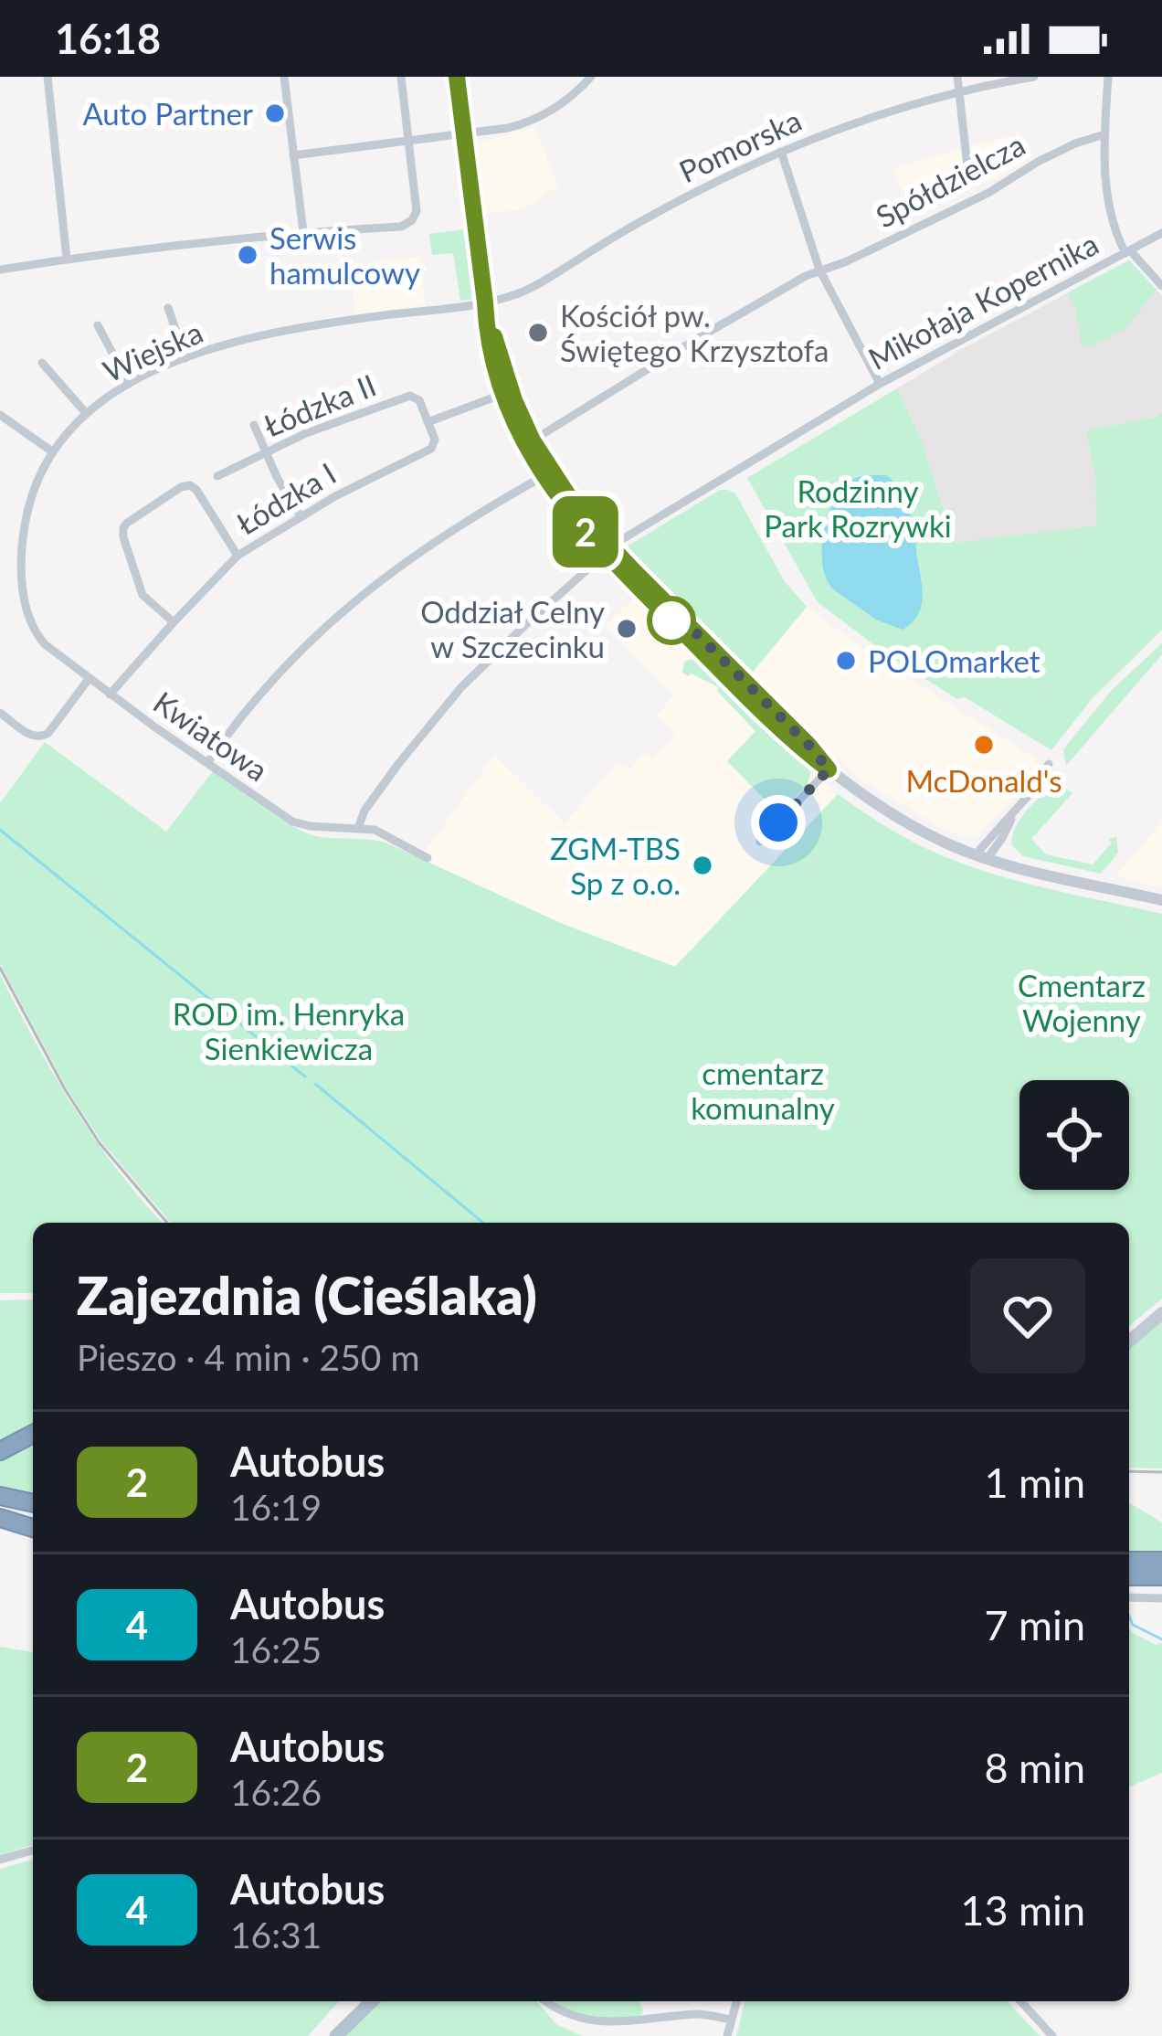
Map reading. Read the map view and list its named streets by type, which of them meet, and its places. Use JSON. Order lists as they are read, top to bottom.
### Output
{
  "streets": {
    "street": [
      "Pomorska",
      "Spółdzielcza",
      "Mikołaja Kopernika",
      "Wiejska",
      "Łódzka II",
      "Łódzka I",
      "Kwiatowa"
    ]
  },
  "crossings": [
    ["Pomorska", "Wiejska"],
    ["Mikołaja Kopernika", "Kwiatowa"],
    ["Wiejska", "Kwiatowa"],
    ["Łódzka II", "Łódzka I"],
    ["Łódzka I", "Kwiatowa"]
  ],
  "parks": [
    "Rodzinny Park Rozrywki",
    "Cmentarz Wojenny",
    "ROD im. Henryka Sienkiewicza",
    "cmentarz komunalny"
  ],
  "places": [
    "Auto Partner",
    "Serwis hamulcowy",
    "Kościół pw. Świętego Krzysztofa",
    "Oddział Celny w Szczecinku",
    "POLOmarket",
    "McDonald's",
    "ZGM-TBS Sp z o.o."
  ],
  "lines": ["bus line 2"],
  "page": {
    "status": "16:18",
    "on_map": "2",
    "heading": ["Zajezdnia (Cieślaka)", "Pieszo · 4 min · 250 m"],
    "list": [
      {
        "mark": "2",
        "name": "Autobus",
        "note": "16:19",
        "value": "1 min"
      },
      {
        "mark": "4",
        "name": "Autobus",
        "note": "16:25",
        "value": "7 min"
      },
      {
        "mark": "2",
        "name": "Autobus",
        "note": "16:26",
        "value": "8 min"
      },
      {
        "mark": "4",
        "name": "Autobus",
        "note": "16:31",
        "value": "13 min"
      }
    ]
  }
}
